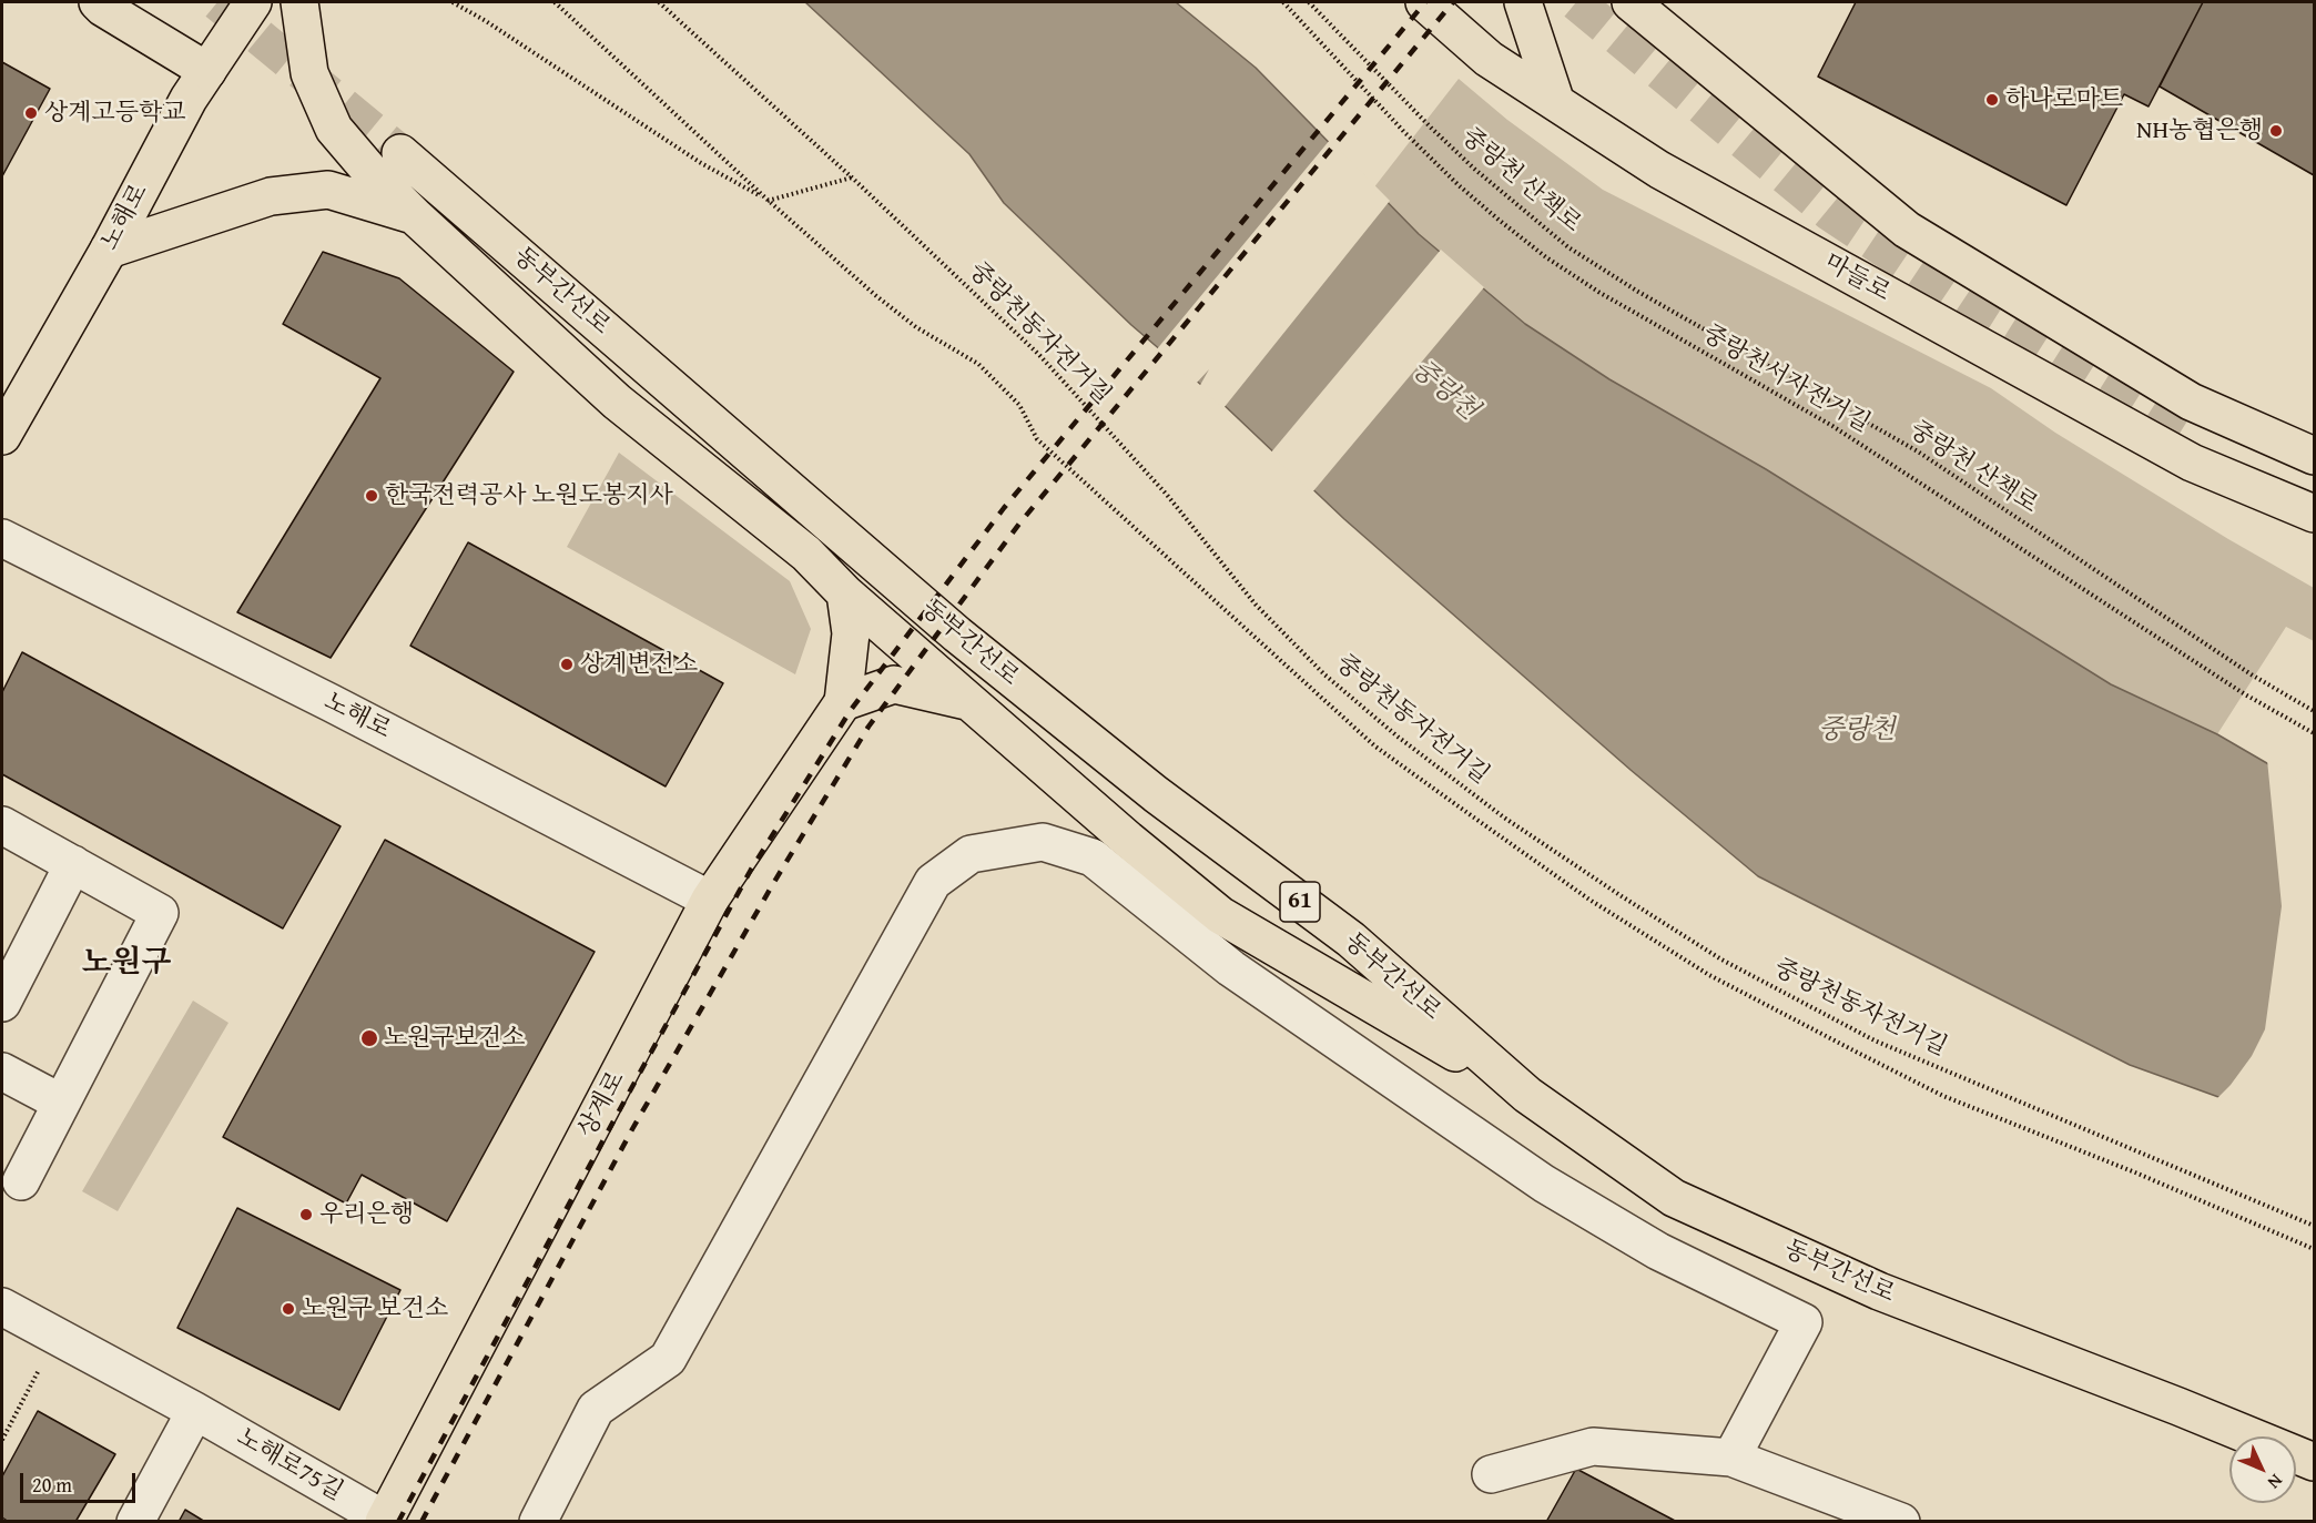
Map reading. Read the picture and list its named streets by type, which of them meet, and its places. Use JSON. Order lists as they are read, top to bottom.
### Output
{
  "streets": {
    "main road": [
      "노해로",
      "마들로",
      "동부간선로",
      "61",
      "상계로"
    ],
    "street": ["노해로75길"],
    "path": ["중랑천 산책로", "중랑천동자전거길", "중랑천서자전거길"]
  },
  "crossings": [
    ["노해로", "상계로"],
    ["상계로", "노해로75길"]
  ],
  "districts": ["노원구"],
  "water": ["중랑천"],
  "places": [
    "하나로마트",
    "상계고등학교",
    "NH농협은행",
    "한국전력공사 노원도봉지사",
    "상계변전소",
    "노원구보건소",
    "우리은행",
    "노원구 보건소"
  ],
  "scale_bar": "20 m",
  "north": "bottom right"
}
